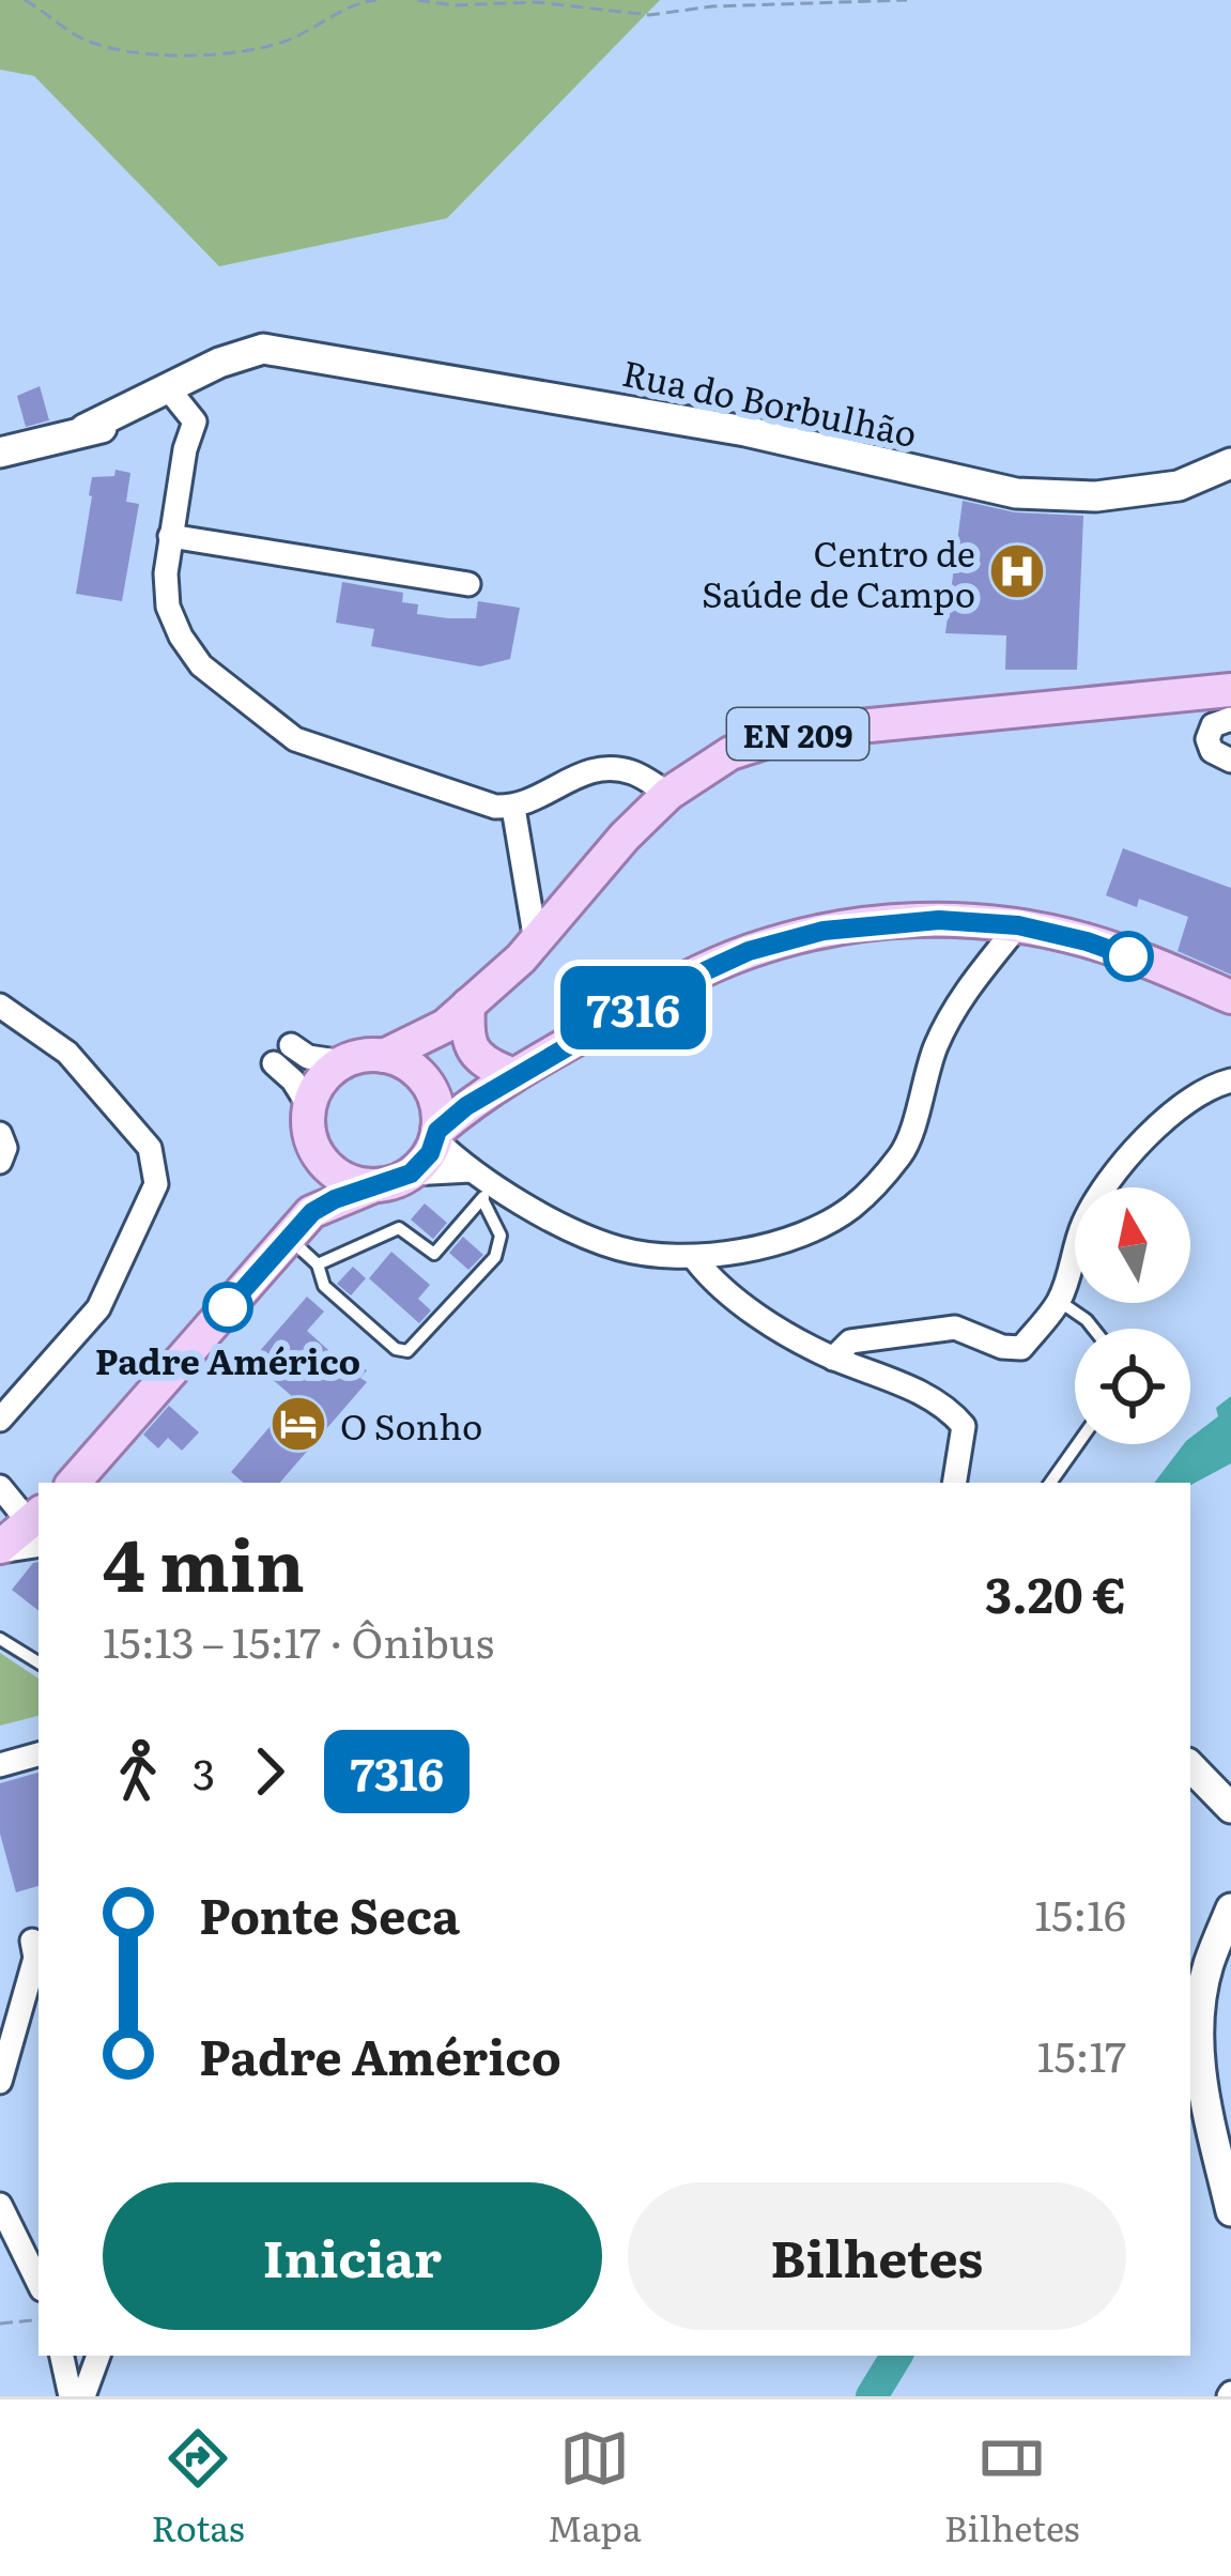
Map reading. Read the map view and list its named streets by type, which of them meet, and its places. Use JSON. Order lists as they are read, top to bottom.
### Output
{
  "streets": {
    "main road": ["Rua do Borbulhão", "EN 209"]
  },
  "places": {
    "hospital": ["Centro de Saúde de Campo"],
    "other": ["Padre Américo"],
    "hotel": ["O Sonho"]
  },
  "lines": ["bus line 7316"],
  "north": "top",
  "page": {
    "on_map": "7316",
    "heading": ["4 min", "15:13 – 15:17 · Ônibus", "3.20 €"],
    "legs": ["3", "7316"],
    "list": [
      {
        "name": "Ponte Seca",
        "value": "15:16"
      },
      {
        "name": "Padre Américo",
        "value": "15:17"
      }
    ],
    "buttons": ["Iniciar", "Bilhetes"],
    "tabs": ["Rotas", "Mapa", "Bilhetes"]
  }
}
